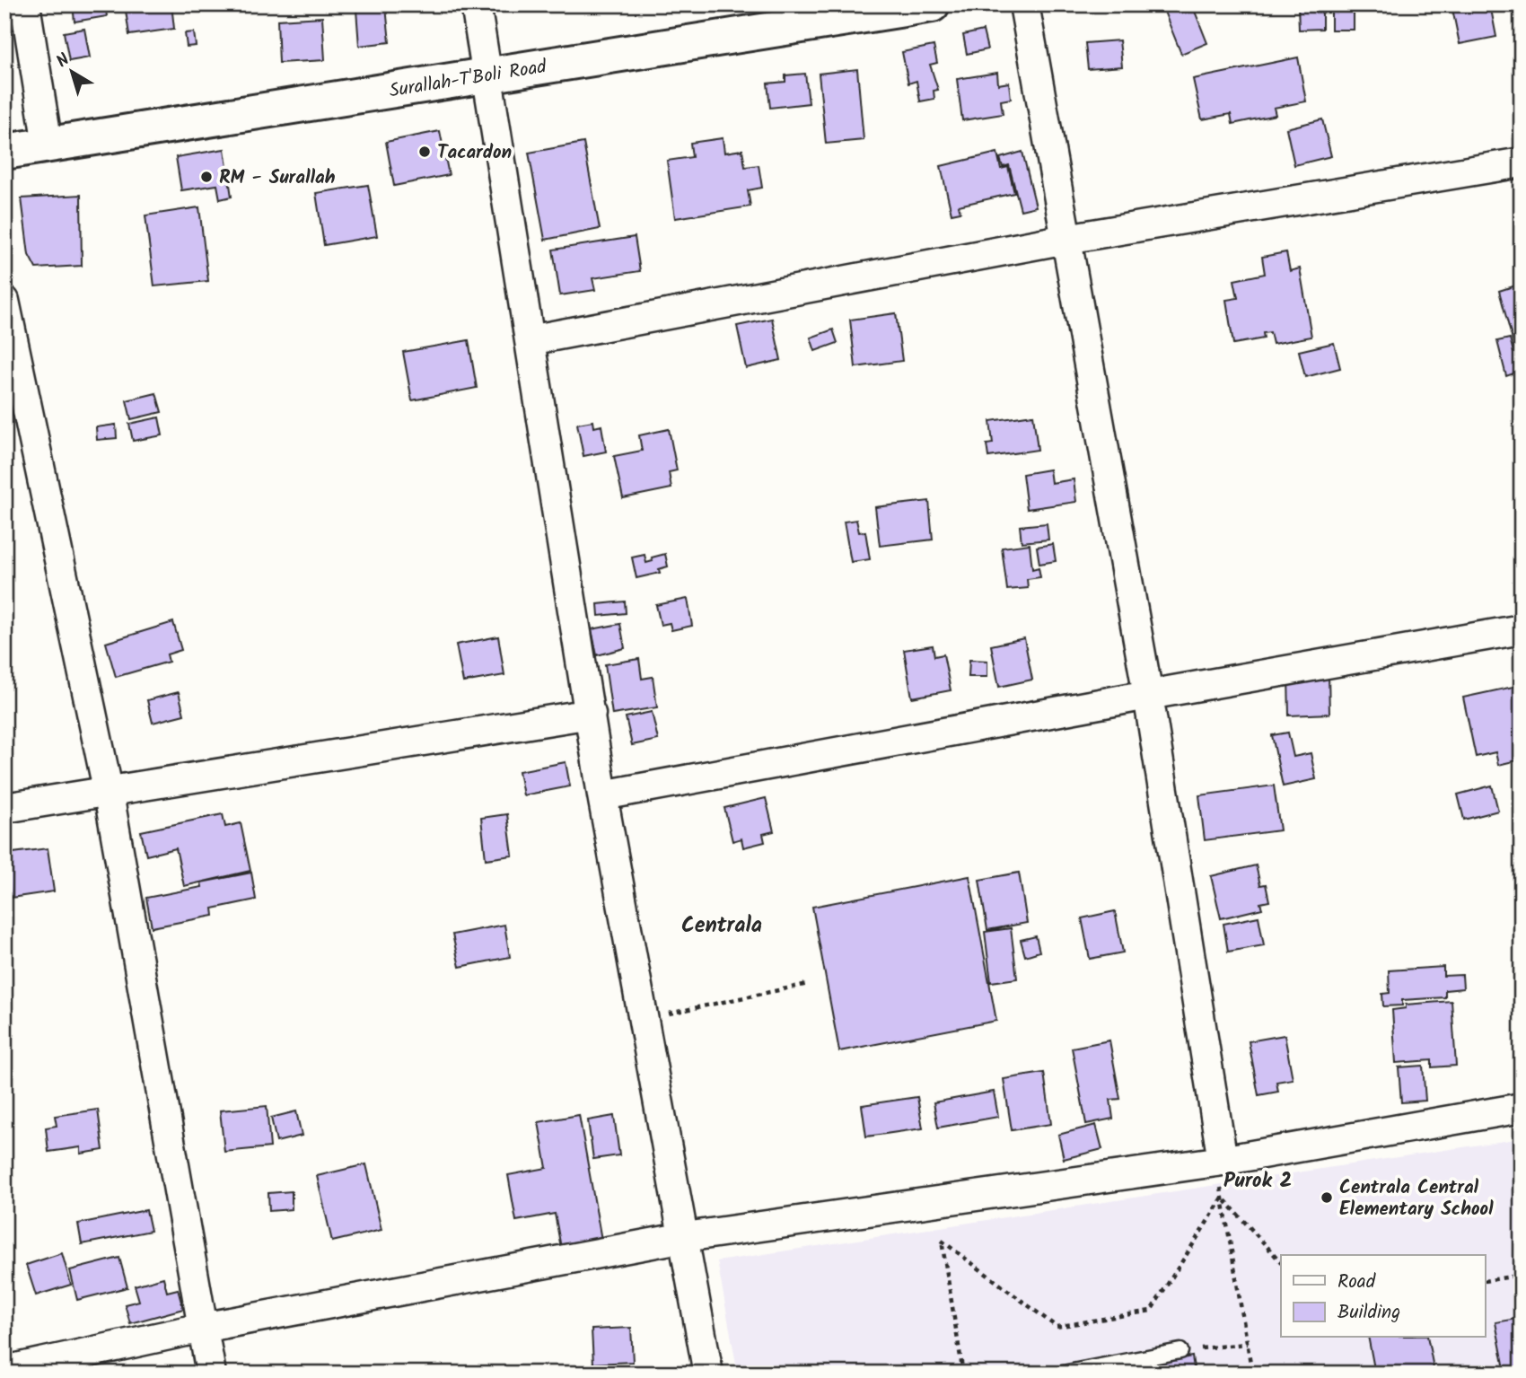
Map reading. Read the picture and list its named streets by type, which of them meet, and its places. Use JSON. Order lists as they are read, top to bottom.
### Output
{
  "streets": {
    "main road": ["Surallah-T'Boli Road"]
  },
  "districts": ["Centrala", "Purok 2"],
  "places": ["Tacardon", "RM - Surallah", "Centrala Central Elementary School"],
  "legend": ["Road", "Building"],
  "north": "top left"
}
